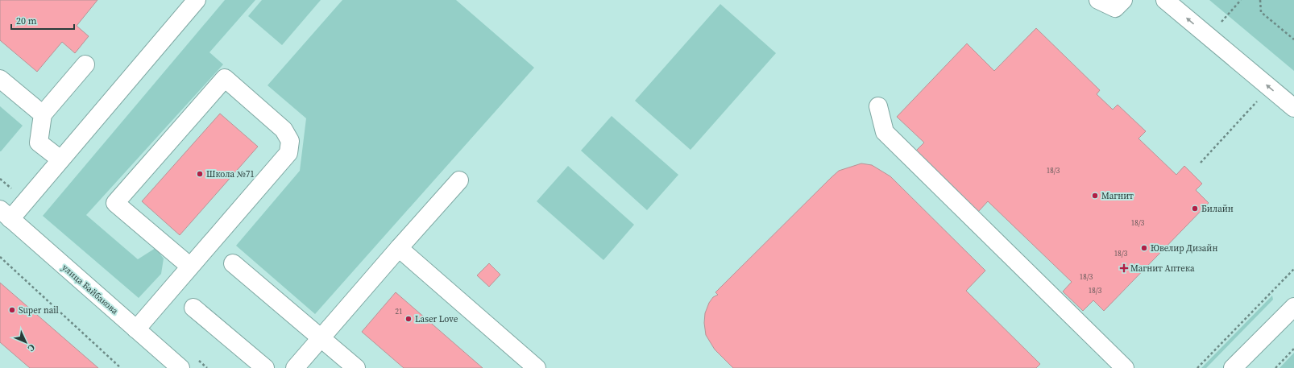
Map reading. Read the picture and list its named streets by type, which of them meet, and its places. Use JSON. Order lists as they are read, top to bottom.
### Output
{
  "streets": {
    "street": ["улица Байбакова"]
  },
  "places": {
    "other": [
      "Школа №71",
      "Магнит",
      "Билайн",
      "Ювелир Дизайн",
      "Super nail",
      "Laser Love"
    ],
    "health": ["Магнит Аптека"]
  },
  "house_numbers": [
    "18/3",
    "18/3",
    "18/3",
    "18/3",
    "18/3",
    "21"
  ],
  "scale_bar": "20 m",
  "north": "bottom right"
}
